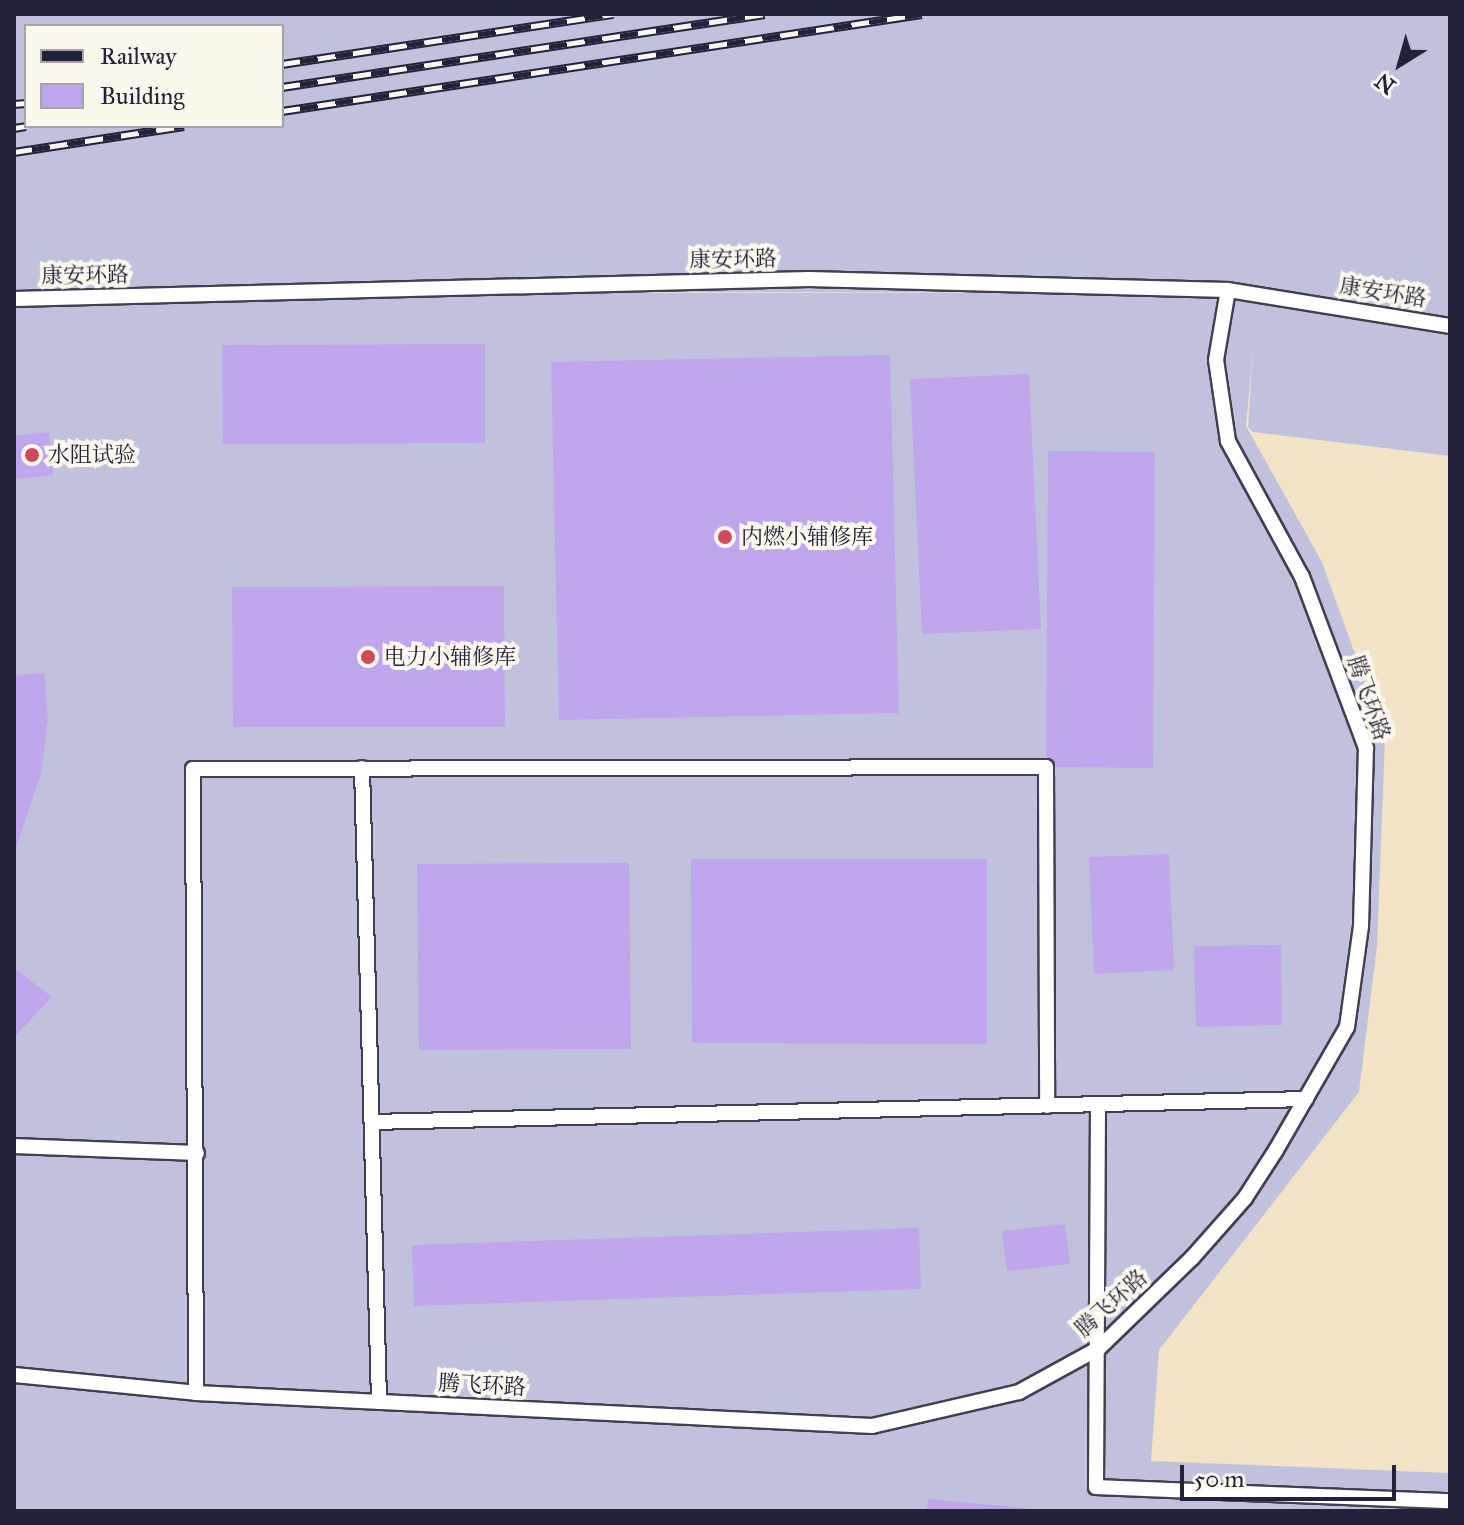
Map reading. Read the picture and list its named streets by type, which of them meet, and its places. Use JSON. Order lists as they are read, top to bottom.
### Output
{
  "streets": {
    "lane": ["康安环路", "腾飞环路"]
  },
  "crossings": [
    ["康安环路", "腾飞环路"]
  ],
  "places": ["水阻试验", "内燃小辅修库", "电力小辅修库"],
  "legend": ["Railway", "Building"],
  "scale_bar": "50 m",
  "north": "bottom left"
}
